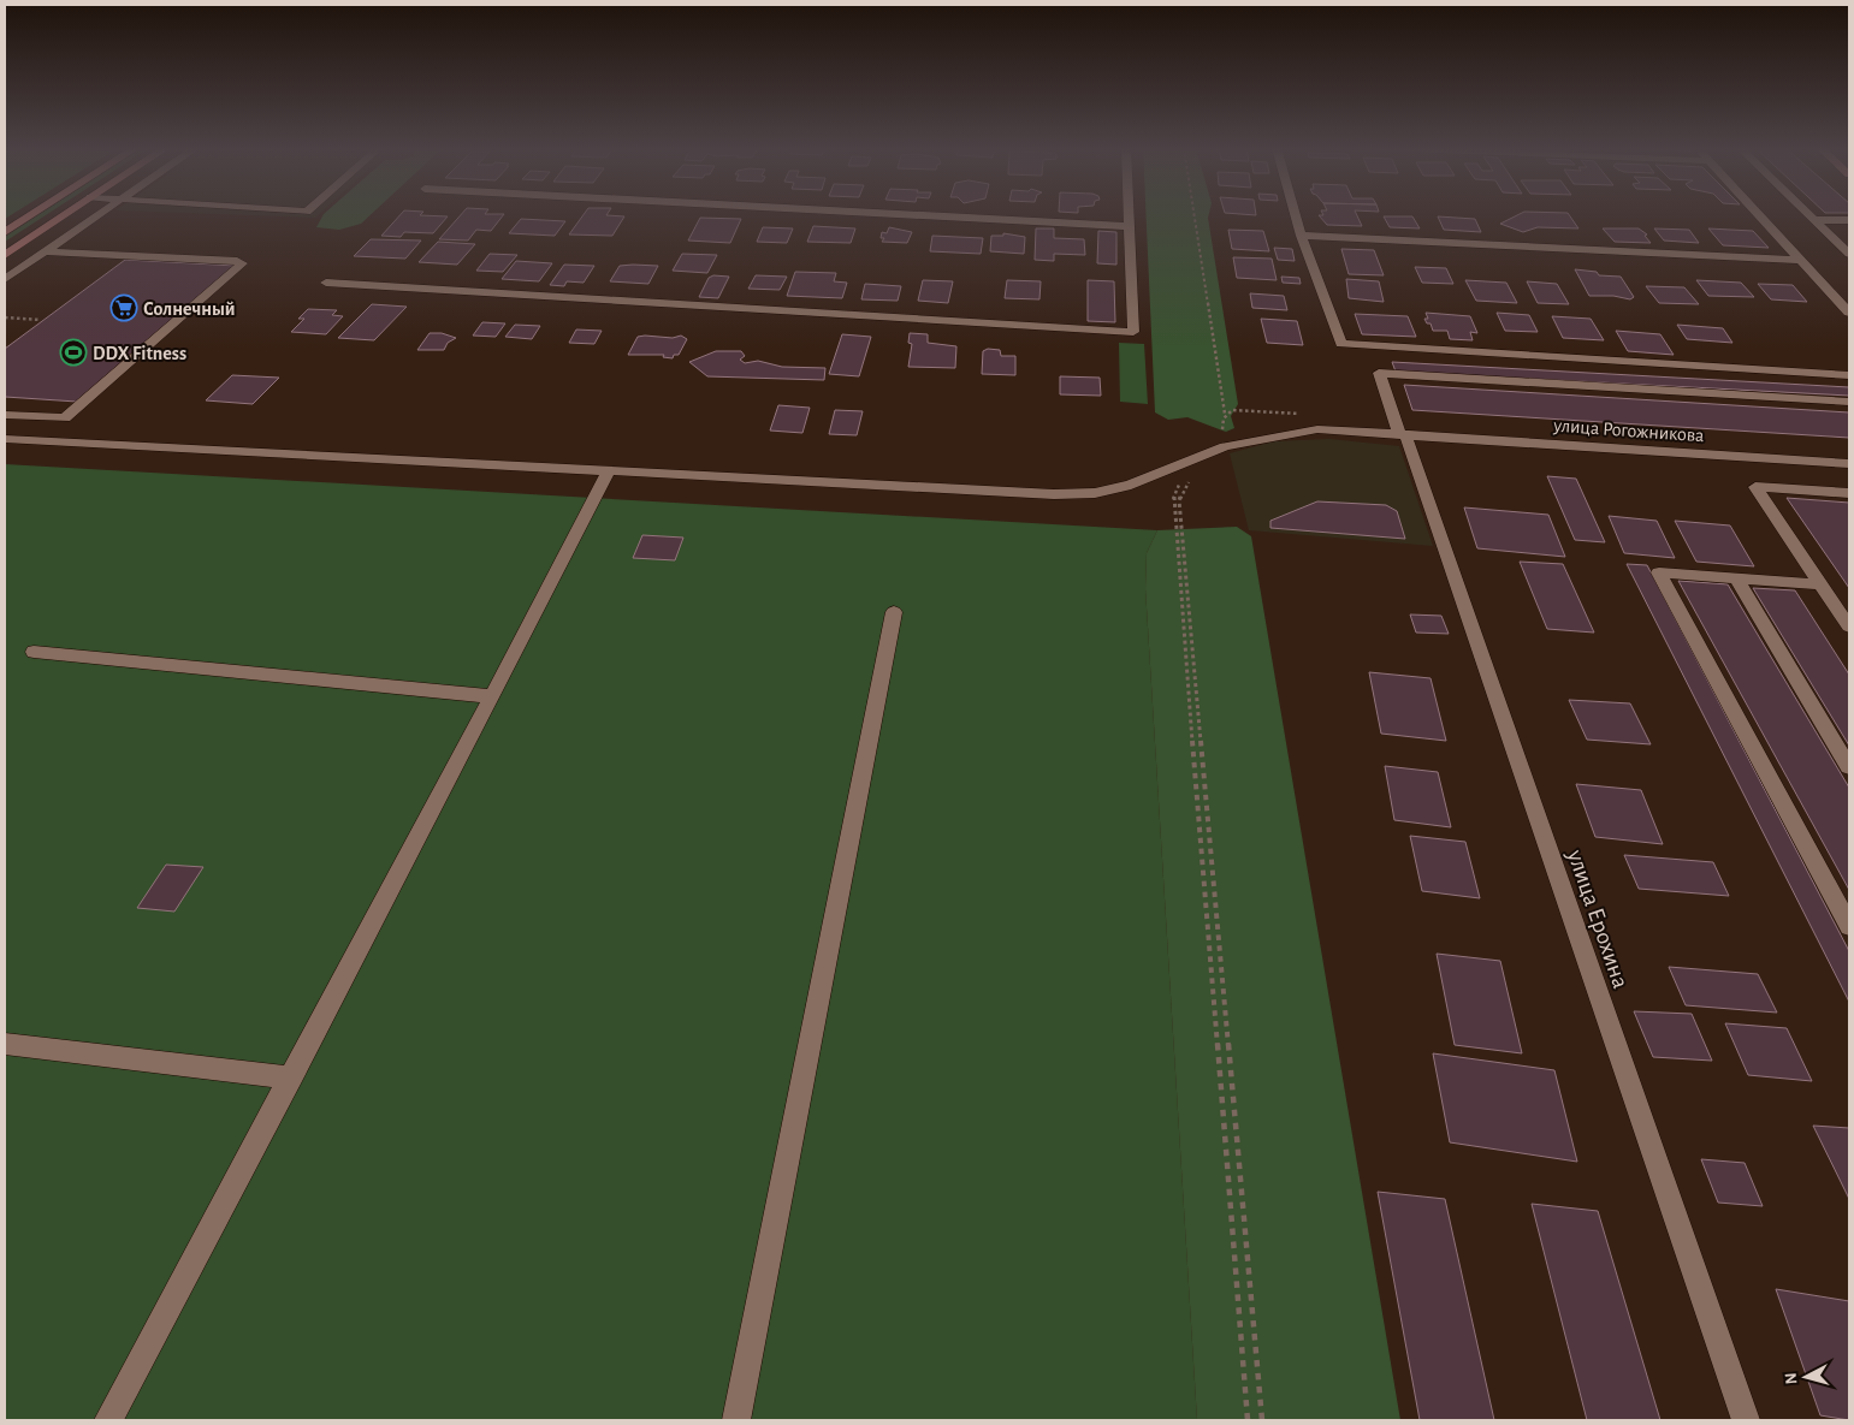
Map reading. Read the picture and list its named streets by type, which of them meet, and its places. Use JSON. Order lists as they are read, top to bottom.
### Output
{
  "streets": {
    "street": ["улица Рогожникова", "улица Ерохина"]
  },
  "crossings": [
    ["улица Рогожникова", "улица Ерохина"]
  ],
  "places": {
    "supermarket": ["Солнечный"],
    "sports": ["DDX Fitness"]
  },
  "north": "left"
}
